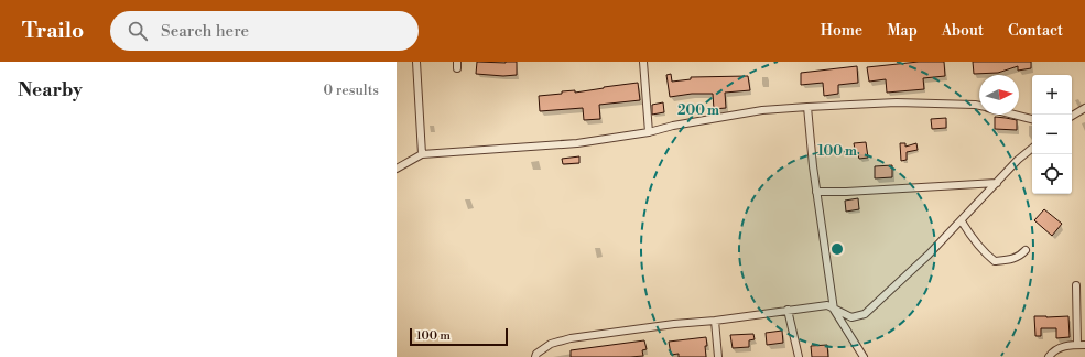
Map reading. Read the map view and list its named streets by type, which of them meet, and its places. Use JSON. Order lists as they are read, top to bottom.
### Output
{
  "scale_bar": "100 m",
  "north": "right",
  "page": {
    "header": "Trailo",
    "search": "Search here",
    "nav": [
      "Home",
      "Map",
      "About",
      "Contact"
    ],
    "heading": ["Nearby", "0 results"],
    "map_buttons": ["+", "−"],
    "scale": "100 m"
  },
  "rings": ["200 m", "100 m"]
}
